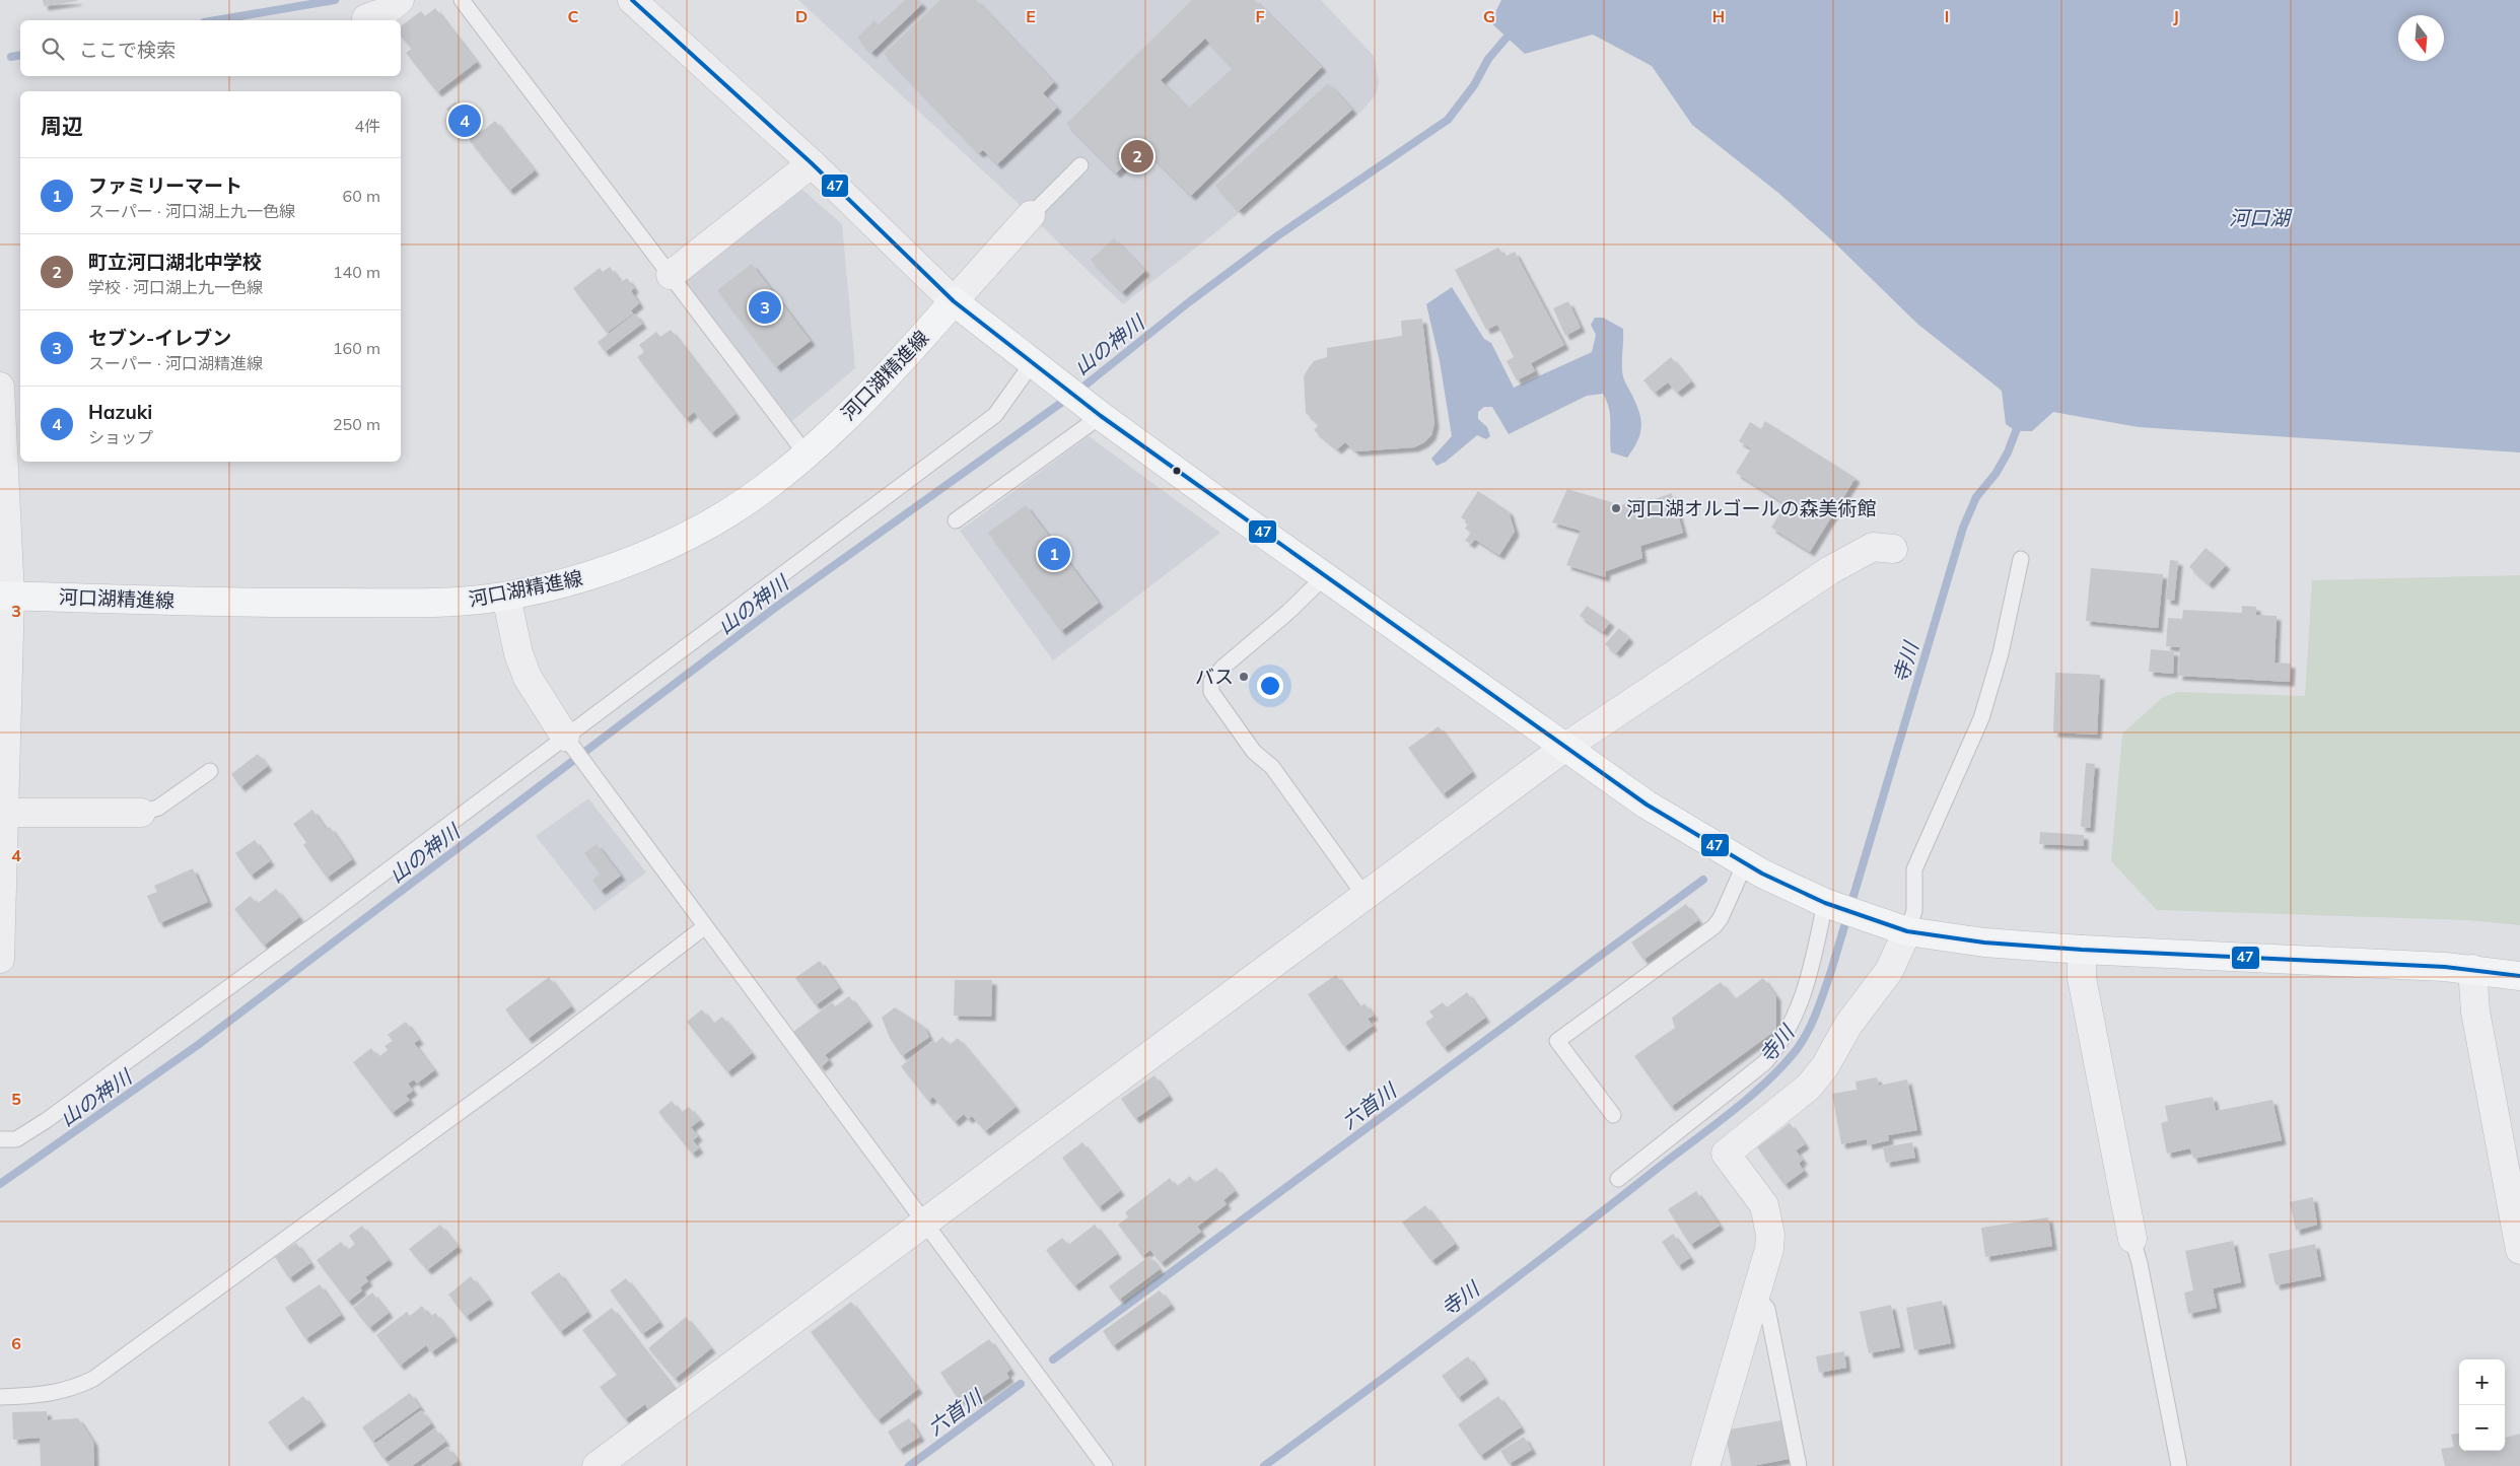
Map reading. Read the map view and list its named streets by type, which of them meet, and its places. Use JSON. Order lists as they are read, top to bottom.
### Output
{
  "streets": {
    "main road": ["河口湖精進線"]
  },
  "water": [
    "河口湖",
    "山の神川",
    "寺川",
    "六首川"
  ],
  "places": ["河口湖オルゴールの森美術館", "バス"],
  "lines": ["transit line 47"],
  "north": "bottom",
  "page": {
    "search": "ここで検索",
    "heading": ["周辺", "4件"],
    "pins": [
      "4",
      "2",
      "3",
      "1"
    ],
    "list": [
      {
        "mark": "1",
        "name": "ファミリーマート",
        "note": "スーパー · 河口湖上九一色線",
        "value": "60 m"
      },
      {
        "mark": "2",
        "name": "町立河口湖北中学校",
        "note": "学校 · 河口湖上九一色線",
        "value": "140 m"
      },
      {
        "mark": "3",
        "name": "セブン-イレブン",
        "note": "スーパー · 河口湖精進線",
        "value": "160 m"
      },
      {
        "mark": "4",
        "name": "Hazuki",
        "note": "ショップ",
        "value": "250 m"
      }
    ],
    "map_buttons": ["+", "−"]
  },
  "grid": {
    "columns": [
      "C",
      "D",
      "E",
      "F",
      "G",
      "H",
      "I",
      "J"
    ],
    "rows": [
      "3",
      "4",
      "5",
      "6"
    ]
  }
}
